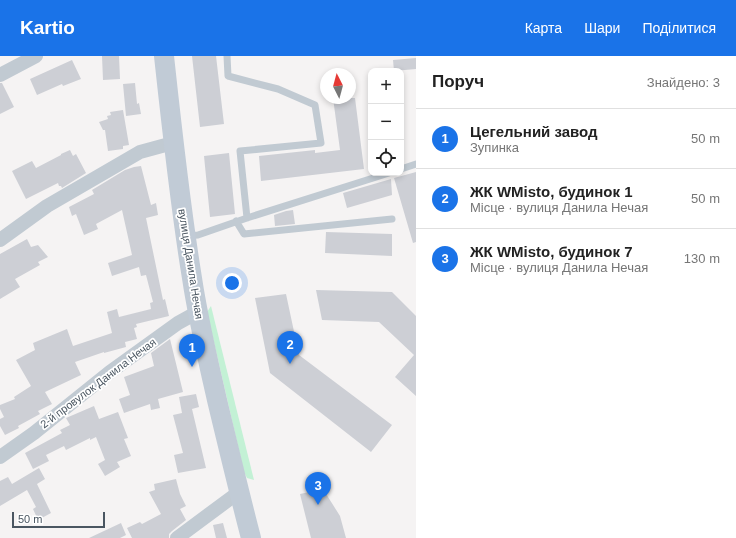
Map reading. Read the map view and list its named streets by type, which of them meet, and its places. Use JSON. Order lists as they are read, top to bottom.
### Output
{
  "streets": {
    "main road": ["вулиця Данила Нечая"],
    "street": ["2-й провулок Данила Нечая"]
  },
  "crossings": [
    ["вулиця Данила Нечая", "2-й провулок Данила Нечая"]
  ],
  "scale_bar": "50 m",
  "north": "top",
  "page": {
    "header": "Kartio",
    "nav": ["Карта", "Шари", "Поділитися"],
    "heading": ["Поруч", "Знайдено: 3"],
    "map_buttons": ["+", "−"],
    "list": [
      {
        "mark": "1",
        "name": "Цегельний завод",
        "note": "Зупинка",
        "value": "50 m"
      },
      {
        "mark": "2",
        "name": "ЖК WMisto, будинок 1",
        "note": "Місце · вулиця Данила Нечая",
        "value": "50 m"
      },
      {
        "mark": "3",
        "name": "ЖК WMisto, будинок 7",
        "note": "Місце · вулиця Данила Нечая",
        "value": "130 m"
      }
    ],
    "pins": ["2", "1", "3"],
    "scale": "50 m"
  }
}
